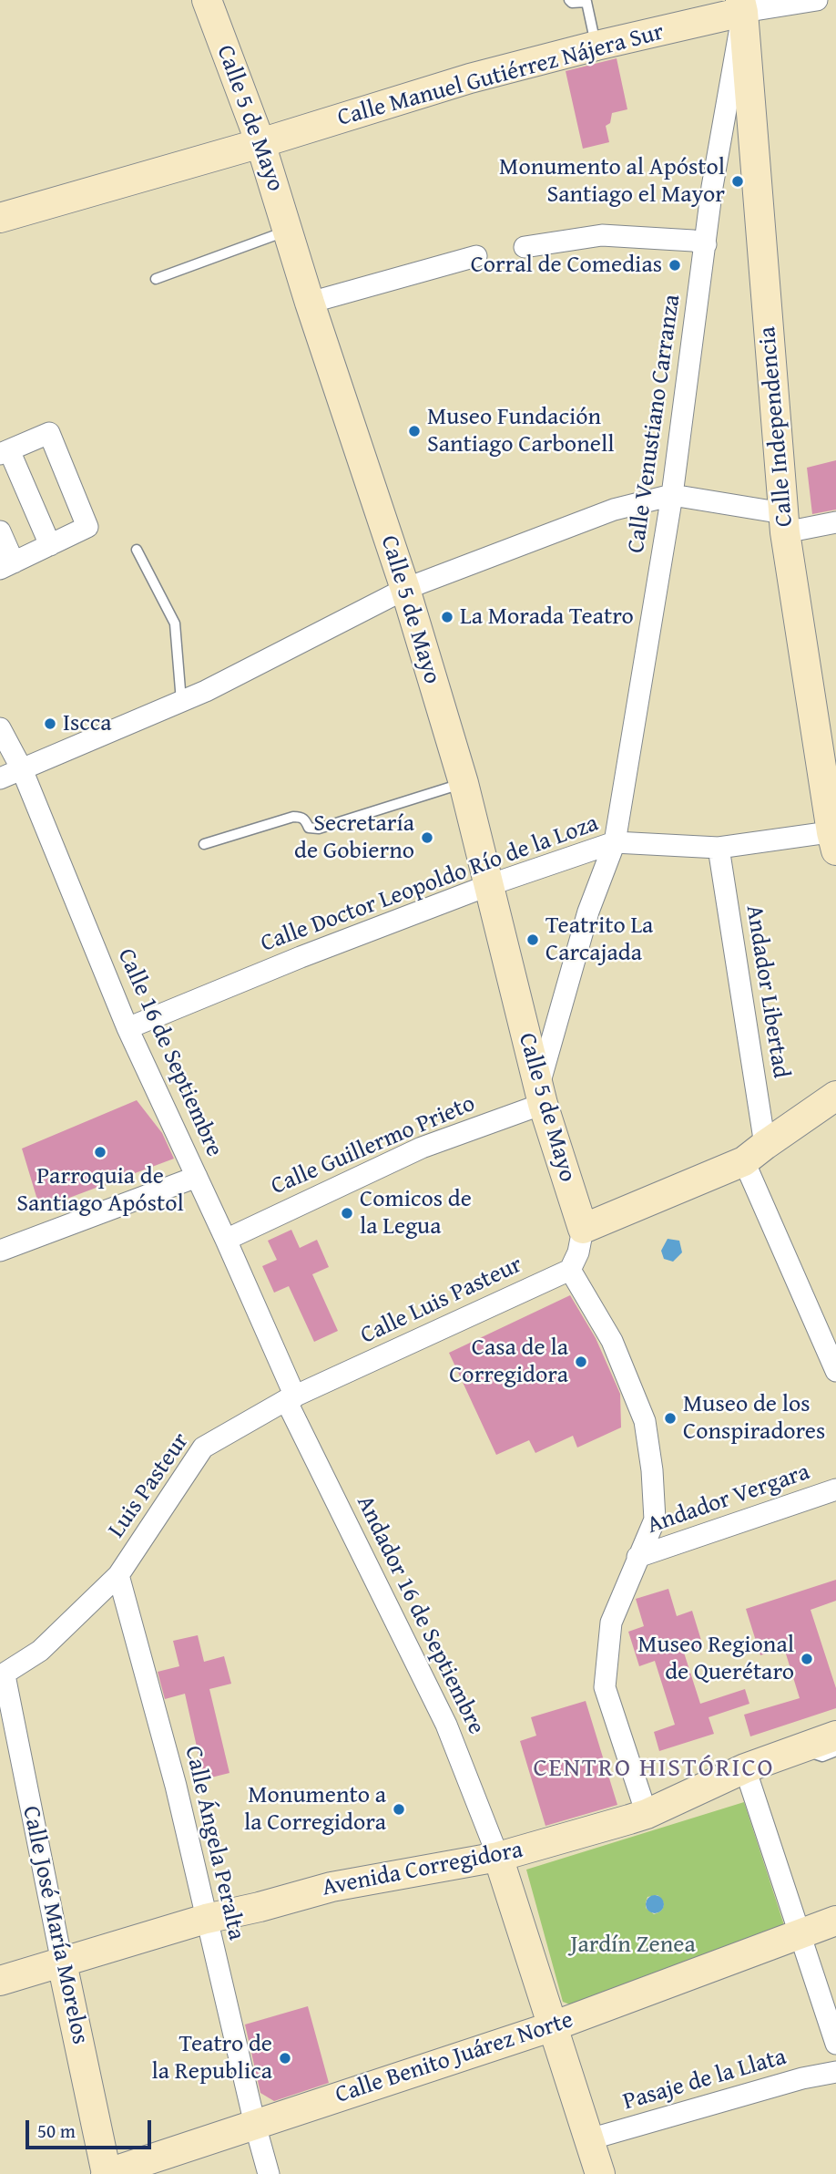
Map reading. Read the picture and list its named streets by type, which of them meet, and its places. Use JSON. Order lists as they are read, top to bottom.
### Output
{
  "streets": {
    "street": [
      "Calle Manuel Gutiérrez Nájera Sur",
      "Calle 5 de Mayo",
      "Calle Venustiano Carranza",
      "Calle Independencia",
      "Calle Doctor Leopoldo Río de la Loza",
      "Andador Libertad",
      "Calle 16 de Septiembre",
      "Calle Guillermo Prieto",
      "Calle Luis Pasteur",
      "Luis Pasteur",
      "Andador Vergara",
      "Andador 16 de Septiembre",
      "Calle Ángela Peralta",
      "Avenida Corregidora",
      "Calle José María Morelos",
      "Calle Benito Juárez Norte",
      "Pasaje de la Llata"
    ]
  },
  "crossings": [
    ["Calle Manuel Gutiérrez Nájera Sur", "Calle 5 de Mayo"],
    ["Calle Manuel Gutiérrez Nájera Sur", "Calle Venustiano Carranza"],
    ["Calle Manuel Gutiérrez Nájera Sur", "Calle Independencia"],
    ["Calle 5 de Mayo", "Calle Venustiano Carranza"],
    ["Calle 5 de Mayo", "Calle Doctor Leopoldo Río de la Loza"],
    ["Calle 5 de Mayo", "Calle Guillermo Prieto"],
    ["Calle Venustiano Carranza", "Calle Independencia"],
    ["Calle Venustiano Carranza", "Calle Doctor Leopoldo Río de la Loza"],
    ["Calle Venustiano Carranza", "Calle Guillermo Prieto"],
    ["Calle Independencia", "Calle Doctor Leopoldo Río de la Loza"],
    ["Calle Doctor Leopoldo Río de la Loza", "Andador Libertad"],
    ["Calle Doctor Leopoldo Río de la Loza", "Calle 16 de Septiembre"],
    ["Calle 16 de Septiembre", "Calle Guillermo Prieto"],
    ["Calle 16 de Septiembre", "Calle Luis Pasteur"],
    ["Calle 16 de Septiembre", "Luis Pasteur"],
    ["Calle 16 de Septiembre", "Andador 16 de Septiembre"],
    ["Calle Luis Pasteur", "Luis Pasteur"],
    ["Calle Luis Pasteur", "Andador 16 de Septiembre"],
    ["Luis Pasteur", "Andador 16 de Septiembre"],
    ["Luis Pasteur", "Calle Ángela Peralta"],
    ["Luis Pasteur", "Calle José María Morelos"],
    ["Andador 16 de Septiembre", "Avenida Corregidora"],
    ["Calle Ángela Peralta", "Avenida Corregidora"],
    ["Calle Ángela Peralta", "Calle Benito Juárez Norte"],
    ["Avenida Corregidora", "Calle José María Morelos"],
    ["Calle José María Morelos", "Calle Benito Juárez Norte"]
  ],
  "districts": ["CENTRO HISTÓRICO"],
  "parks": ["Jardín Zenea"],
  "places": [
    "Monumento al Apóstol Santiago el Mayor",
    "Corral de Comedias",
    "Museo Fundación Santiago Carbonell",
    "La Morada Teatro",
    "Iscca",
    "Secretaría de Gobierno",
    "Teatrito La Carcajada",
    "Parroquia de Santiago Apóstol",
    "Comicos de la Legua",
    "Casa de la Corregidora",
    "Museo de los Conspiradores",
    "Museo Regional de Querétaro",
    "Monumento a la Corregidora",
    "Teatro de la Republica"
  ],
  "scale_bar": "50 m"
}
